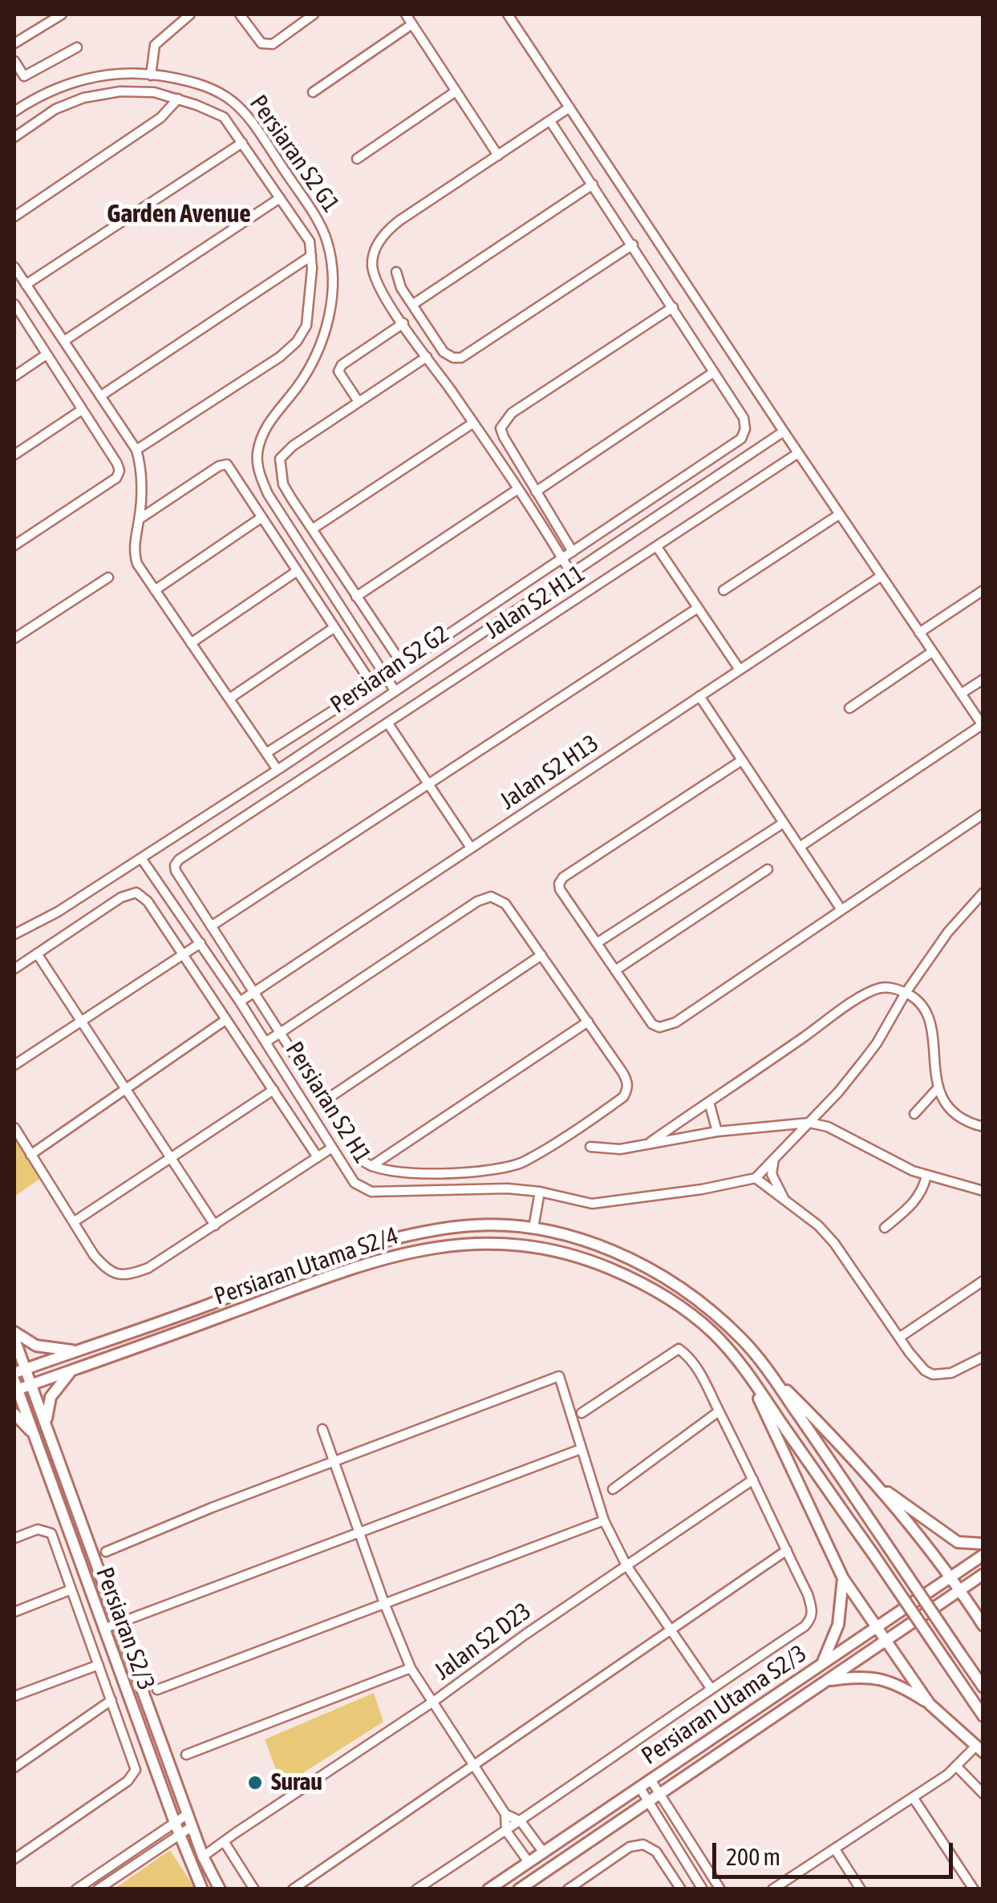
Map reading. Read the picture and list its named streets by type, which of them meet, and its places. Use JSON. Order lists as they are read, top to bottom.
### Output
{
  "streets": {
    "main road": ["Persiaran Utama S2/4", "Persiaran S2/3", "Persiaran Utama S2/3"],
    "street": [
      "Persiaran S2 G1",
      "Jalan S2 H11",
      "Persiaran S2 G2",
      "Jalan S2 H13",
      "Persiaran S2 H1",
      "Jalan S2 D23"
    ]
  },
  "crossings": [
    ["Persiaran S2 G1", "Persiaran S2 G2"],
    ["Persiaran S2 G2", "Persiaran S2 H1"],
    ["Jalan S2 H13", "Persiaran S2 H1"],
    ["Persiaran Utama S2/4", "Persiaran S2/3"]
  ],
  "districts": ["Garden Avenue"],
  "places": ["Surau"],
  "scale_bar": "200 m"
}
